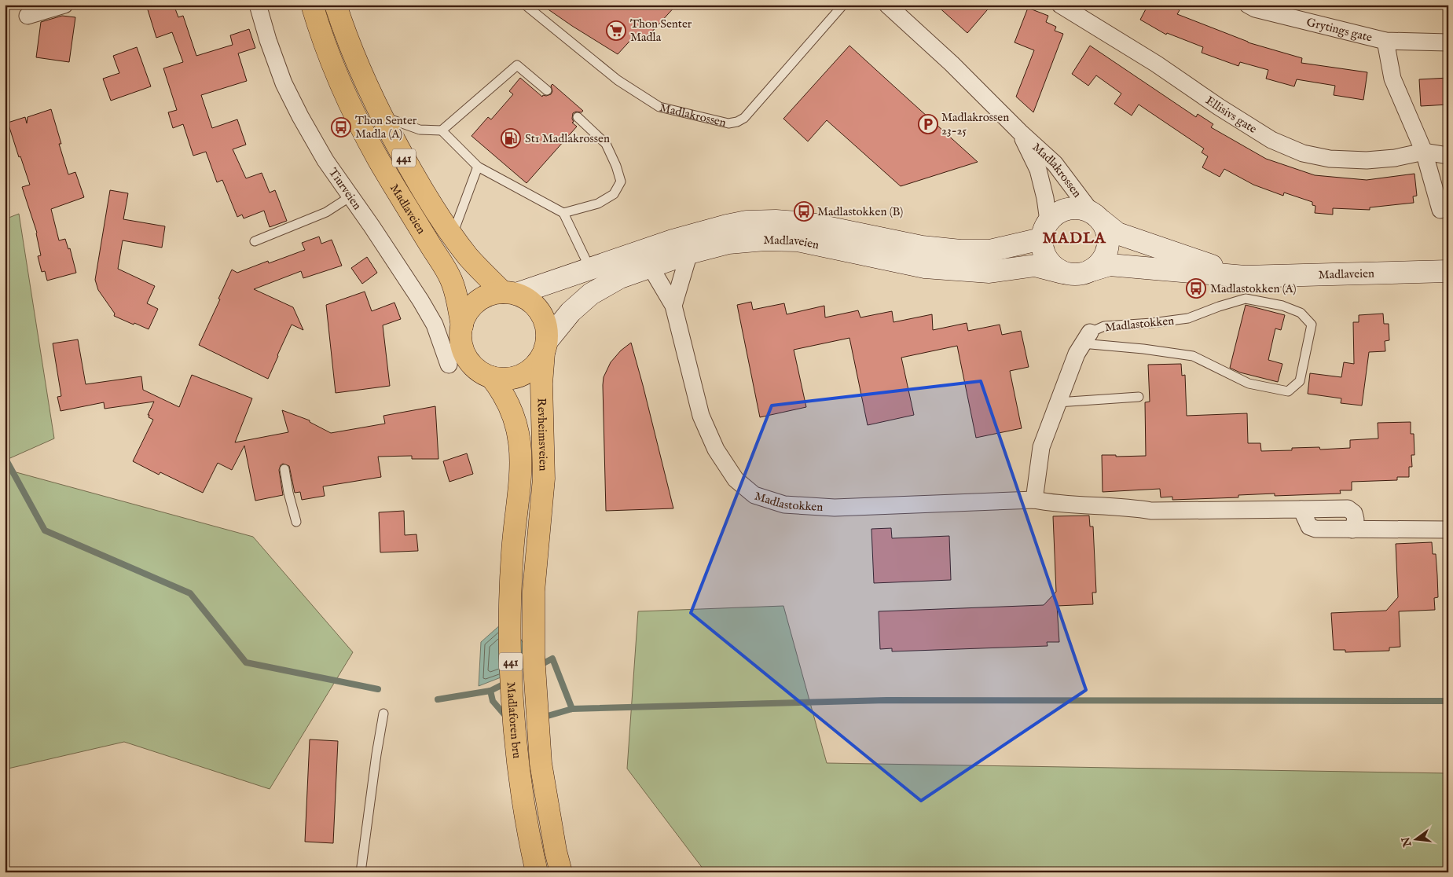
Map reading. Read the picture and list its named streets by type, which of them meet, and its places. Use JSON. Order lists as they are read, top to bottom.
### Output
{
  "streets": {
    "main road": [
      "441",
      "Madlaveien",
      "Revheimsveien",
      "Madlaforen bru"
    ],
    "street": [
      "Grytings gate",
      "Madlakrossen",
      "Ellisivs gate",
      "Tiurveien",
      "Madlastokken"
    ]
  },
  "crossings": [
    ["Grytings gate", "Ellisivs gate"],
    ["Madlakrossen", "Madlaveien"],
    ["441", "Madlaveien"],
    ["441", "Revheimsveien"],
    ["Madlaveien", "Madlastokken"],
    ["Madlaveien", "Revheimsveien"],
    ["Revheimsveien", "Madlaforen bru"]
  ],
  "districts": ["MADLA"],
  "places": {
    "supermarket": ["Thon Senter Madla"],
    "parking": ["Madlakrossen 23-25"],
    "bus stop": ["Thon Senter Madla (A)", "Madlastokken (B)", "Madlastokken (A)"],
    "fuel station": ["St1 Madlakrossen"]
  },
  "north": "left"
}
